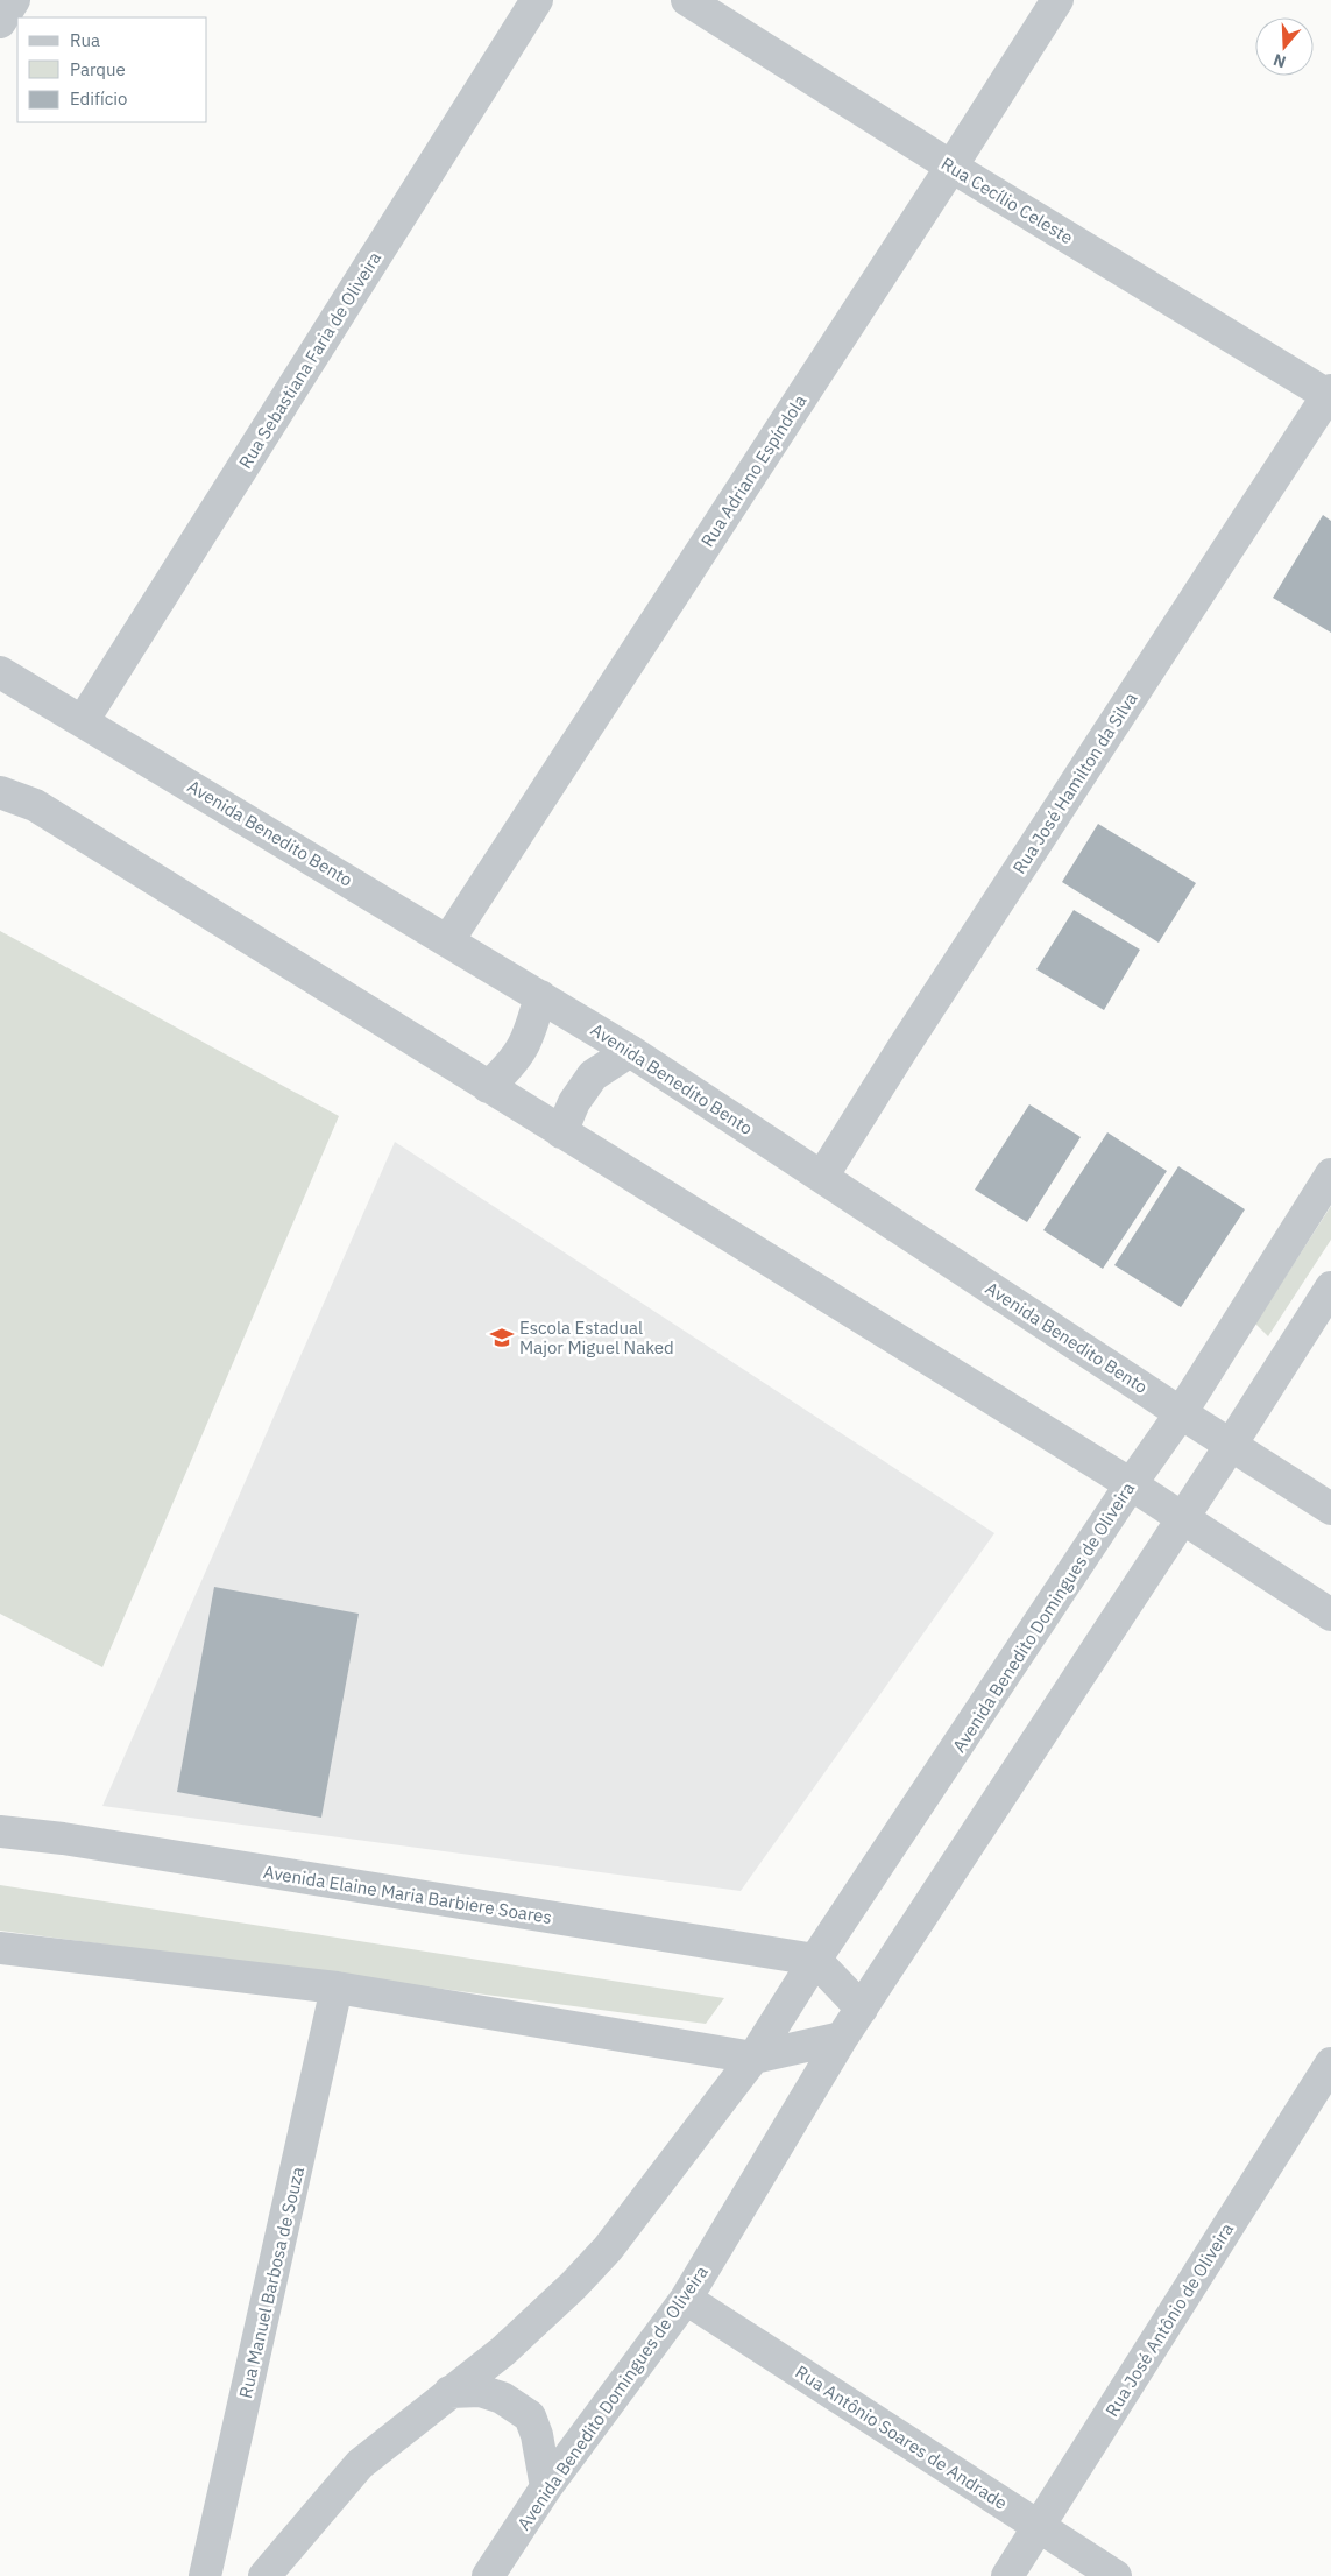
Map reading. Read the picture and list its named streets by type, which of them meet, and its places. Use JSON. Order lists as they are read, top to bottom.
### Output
{
  "streets": {
    "street": [
      "Rua Cecílio Celeste",
      "Rua Sebastiana Faria de Oliveira",
      "Rua Adriano Espíndola",
      "Rua José Hamilton da Silva",
      "Avenida Benedito Bento",
      "Avenida Benedito Domingues de Oliveira",
      "Avenida Elaine Maria Barbiere Soares",
      "Rua Manuel Barbosa de Souza",
      "Rua José Antônio de Oliveira",
      "Rua Antônio Soares de Andrade"
    ]
  },
  "crossings": [
    ["Rua Cecílio Celeste", "Rua Adriano Espíndola"],
    ["Rua Cecílio Celeste", "Rua José Hamilton da Silva"],
    ["Rua Sebastiana Faria de Oliveira", "Avenida Benedito Bento"],
    ["Rua Adriano Espíndola", "Avenida Benedito Bento"],
    ["Rua José Hamilton da Silva", "Avenida Benedito Bento"],
    ["Avenida Benedito Bento", "Avenida Benedito Domingues de Oliveira"],
    ["Avenida Benedito Domingues de Oliveira", "Avenida Elaine Maria Barbiere Soares"],
    ["Avenida Benedito Domingues de Oliveira", "Rua Antônio Soares de Andrade"],
    ["Rua José Antônio de Oliveira", "Rua Antônio Soares de Andrade"]
  ],
  "places": {
    "school or university": ["Escola Estadual Major Miguel Naked"]
  },
  "legend": ["Rua", "Parque", "Edifício"],
  "north": "bottom"
}
